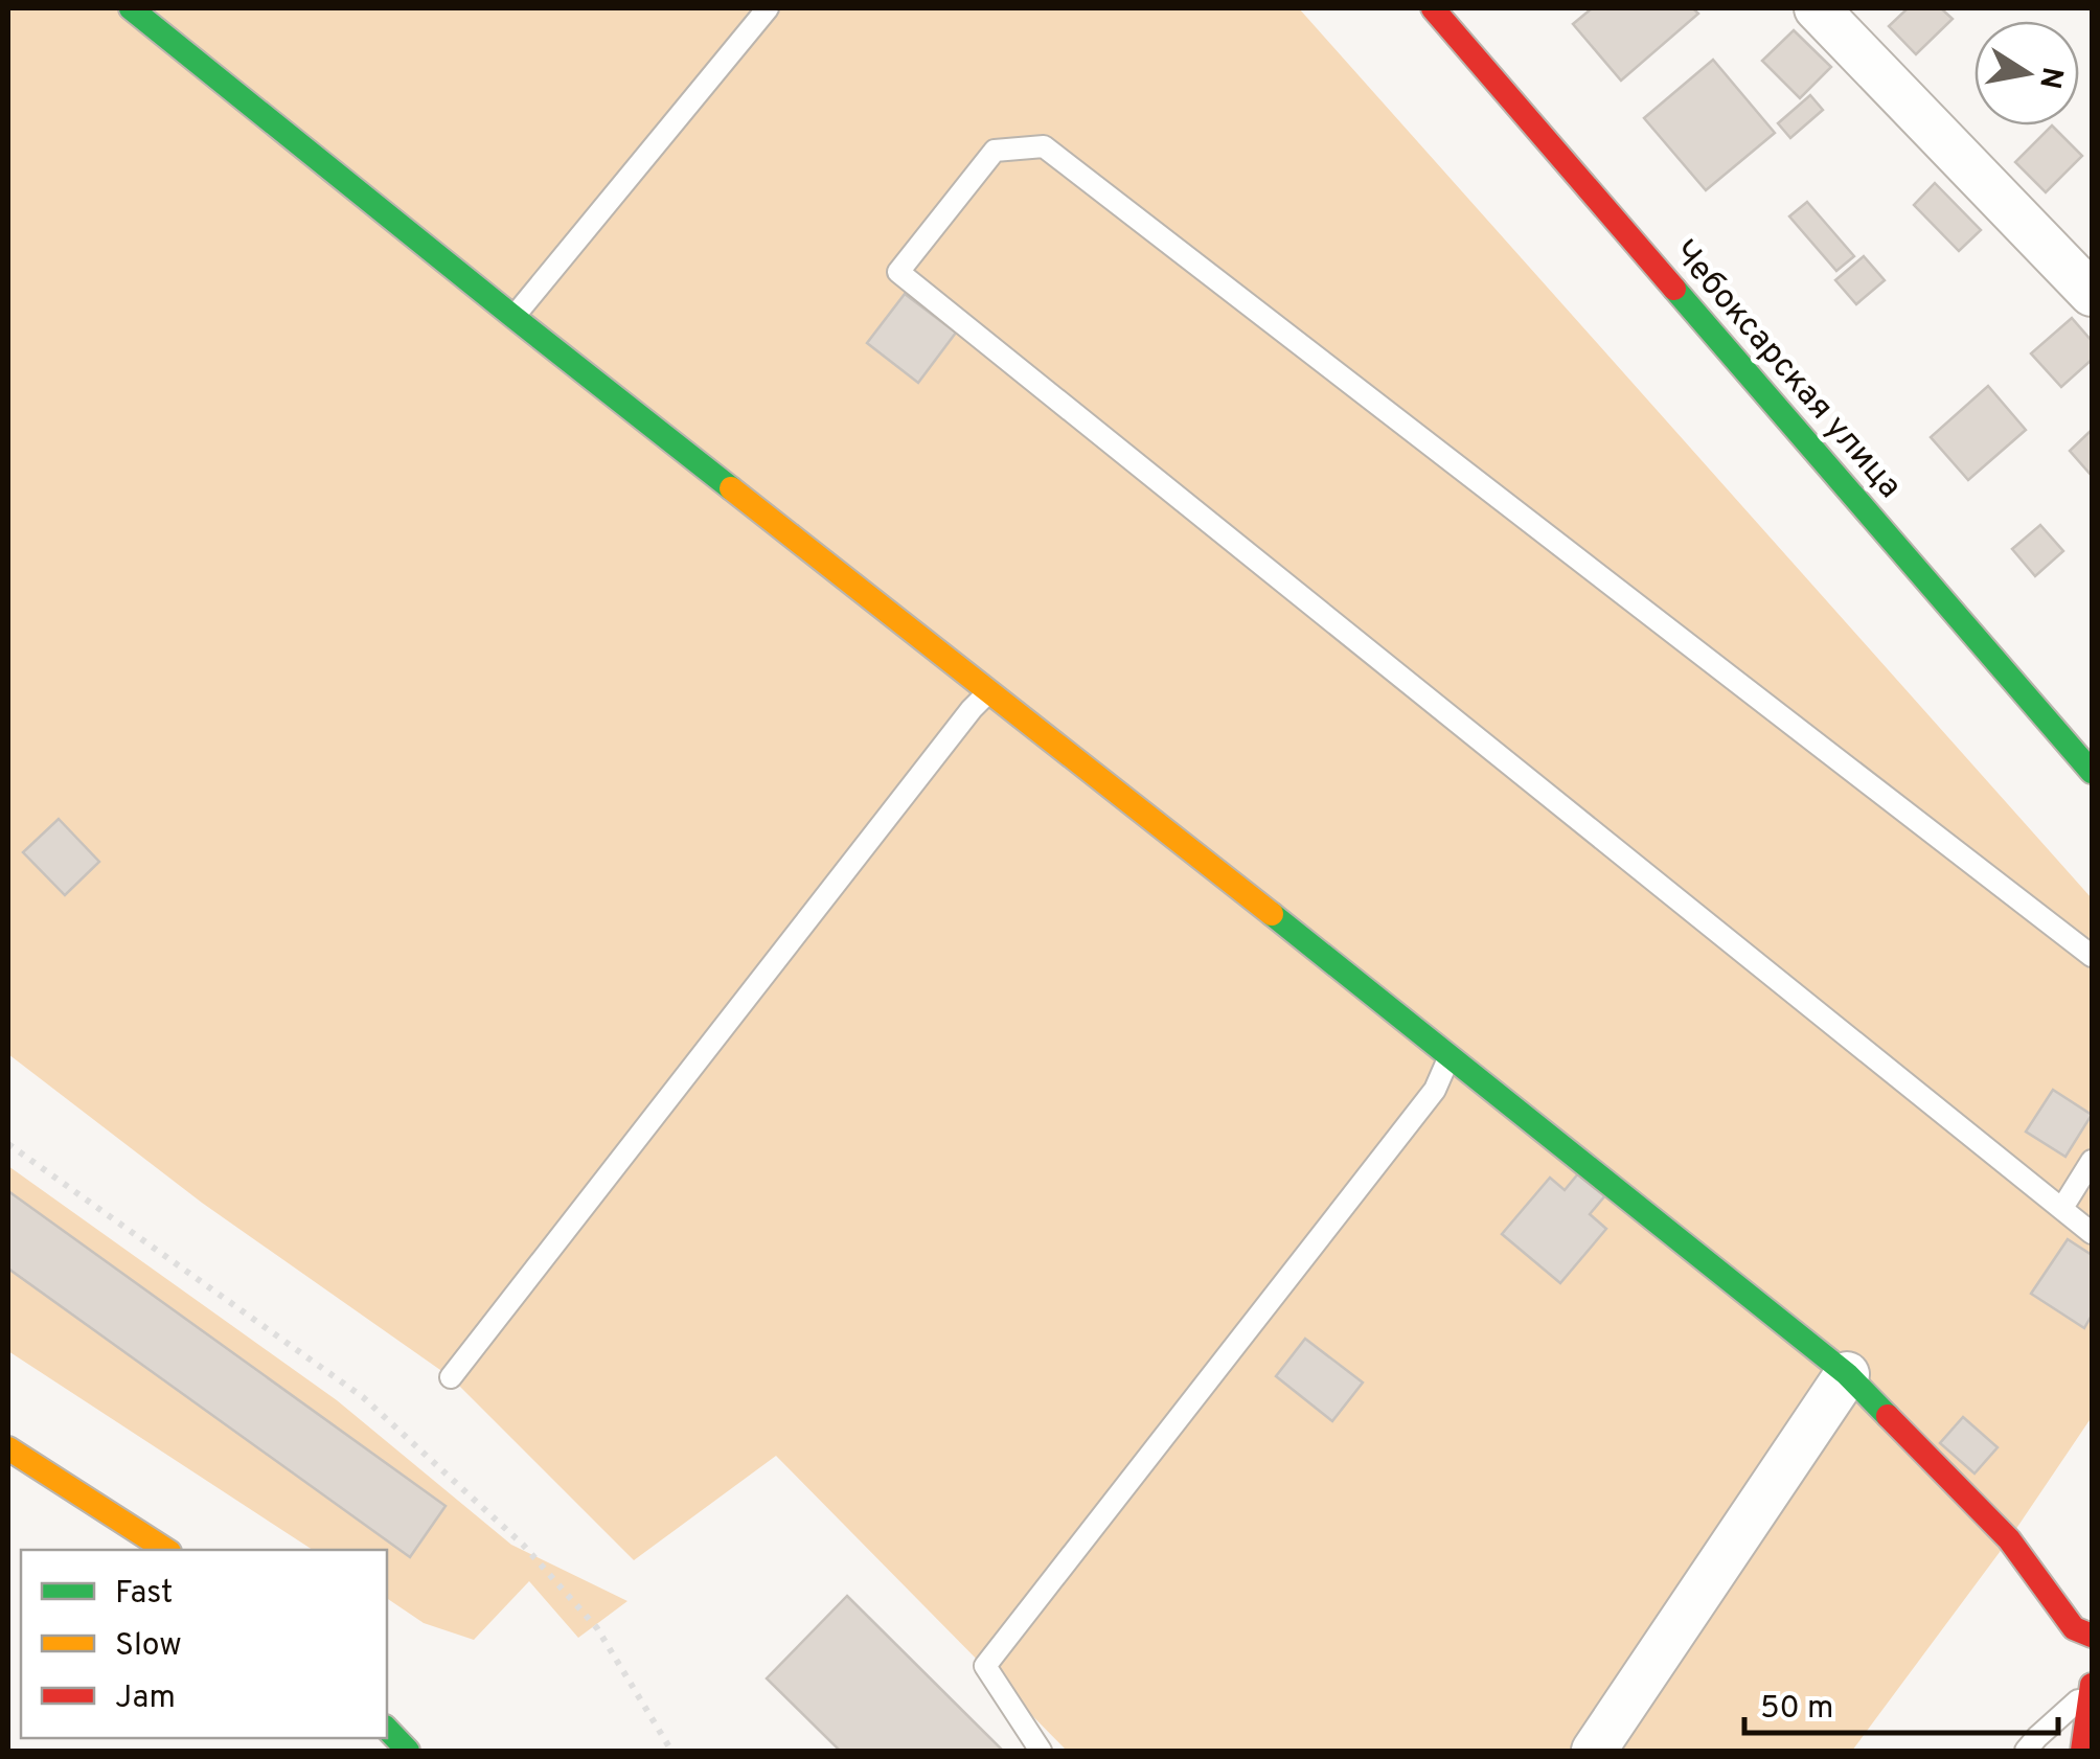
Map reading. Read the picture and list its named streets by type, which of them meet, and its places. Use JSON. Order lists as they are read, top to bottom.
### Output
{
  "streets": {
    "street": ["Чебоксарская улица"]
  },
  "legend": ["Fast", "Slow", "Jam"],
  "scale_bar": "50 m",
  "north": "right"
}
